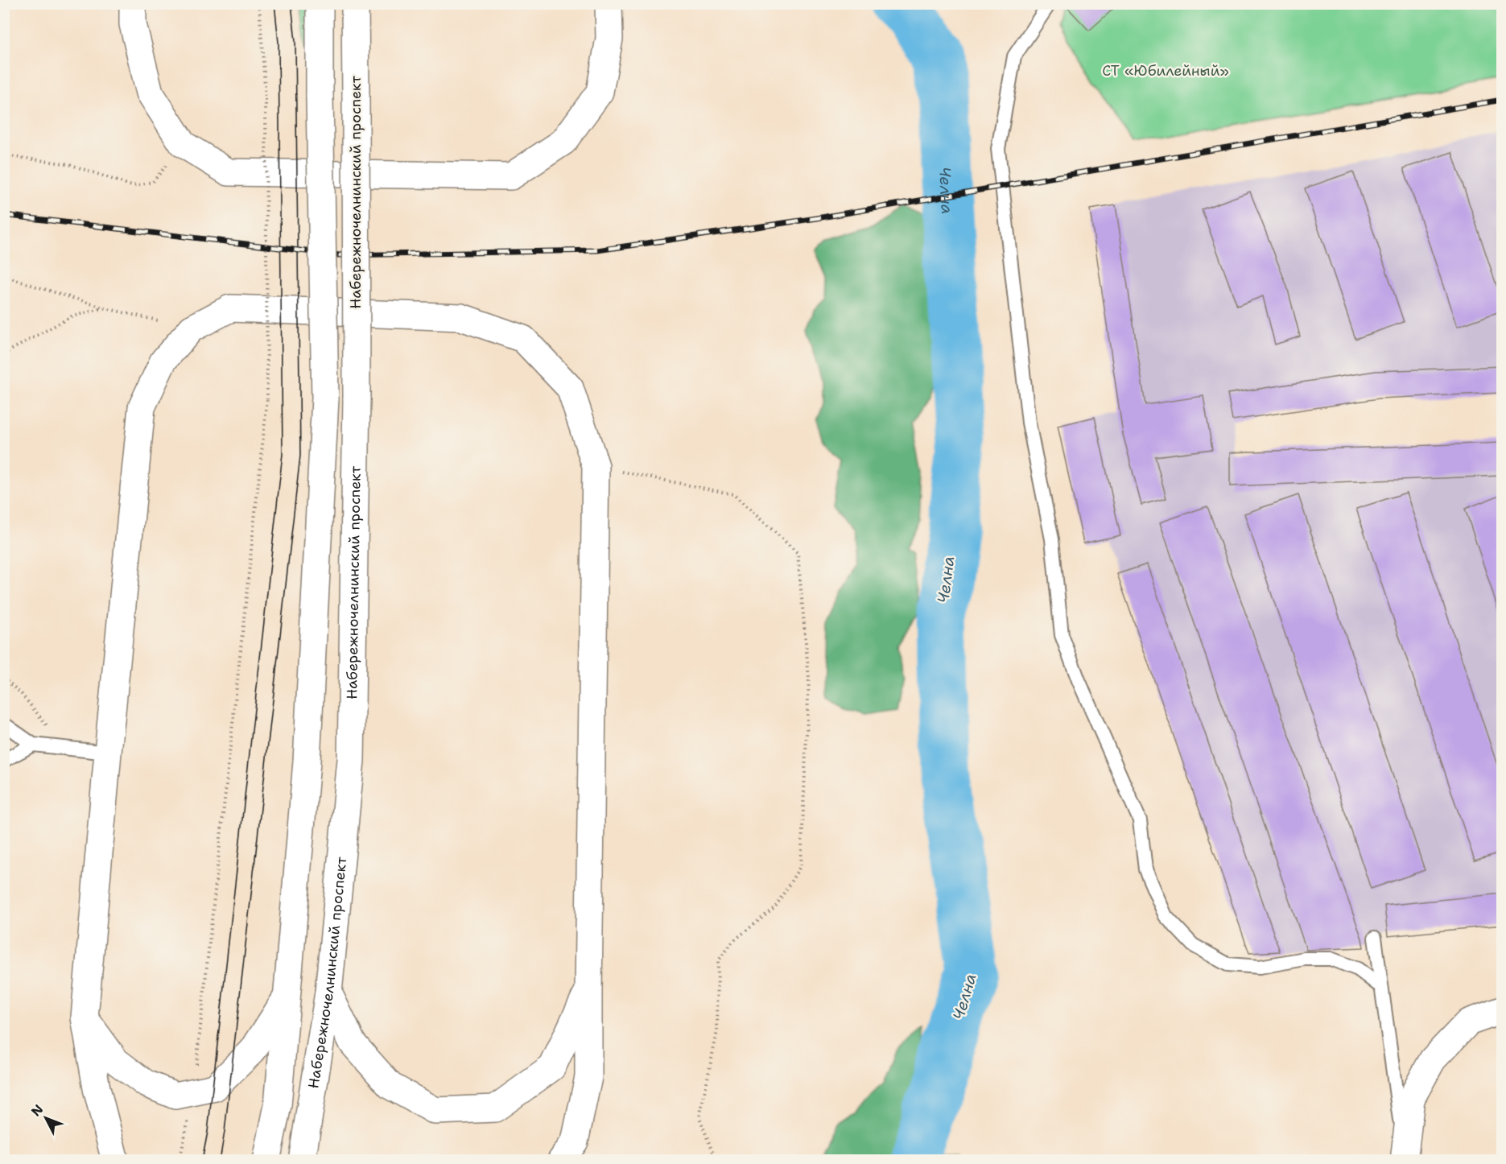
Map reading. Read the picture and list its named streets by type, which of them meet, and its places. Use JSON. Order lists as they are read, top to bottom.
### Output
{
  "streets": {
    "main road": ["Набережночелнинский проспект"]
  },
  "water": ["Челна"],
  "parks": ["СТ «Юбилейный»"],
  "north": "top left"
}
